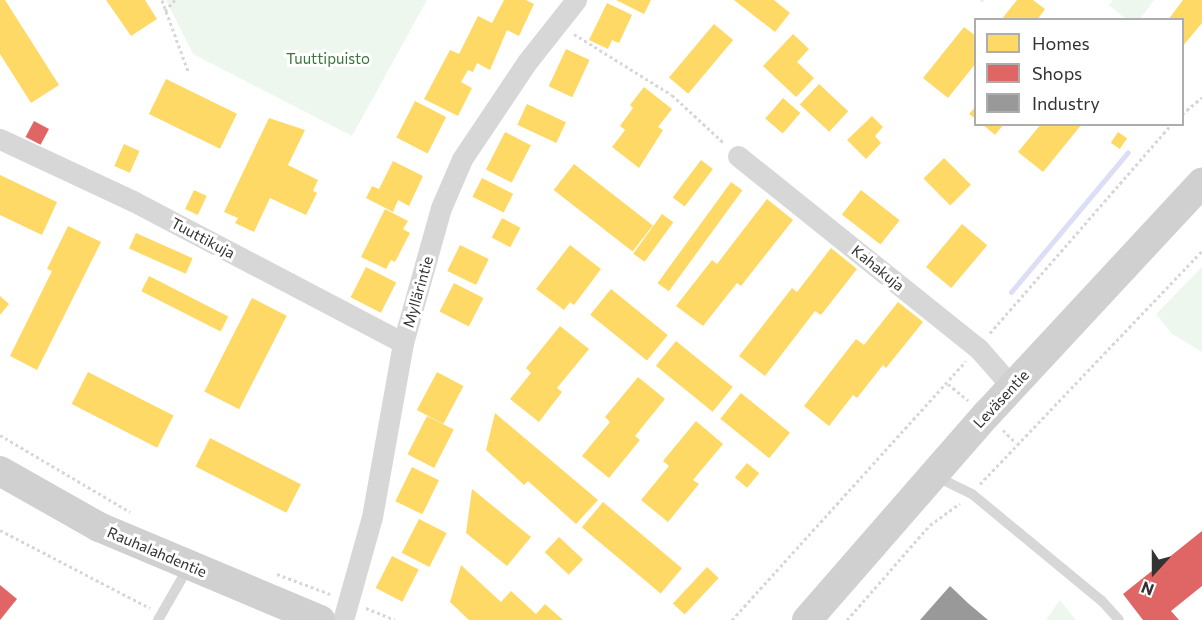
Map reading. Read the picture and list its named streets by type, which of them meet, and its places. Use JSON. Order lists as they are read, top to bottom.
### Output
{
  "streets": {
    "main road": ["Leväsentie", "Rauhalahdentie"],
    "street": ["Tuuttikuja", "Kahakuja", "Myllärintie"]
  },
  "crossings": [
    ["Tuuttikuja", "Myllärintie"],
    ["Kahakuja", "Leväsentie"]
  ],
  "parks": ["Tuuttipuisto"],
  "legend": ["Homes", "Shops", "Industry"],
  "north": "bottom"
}
